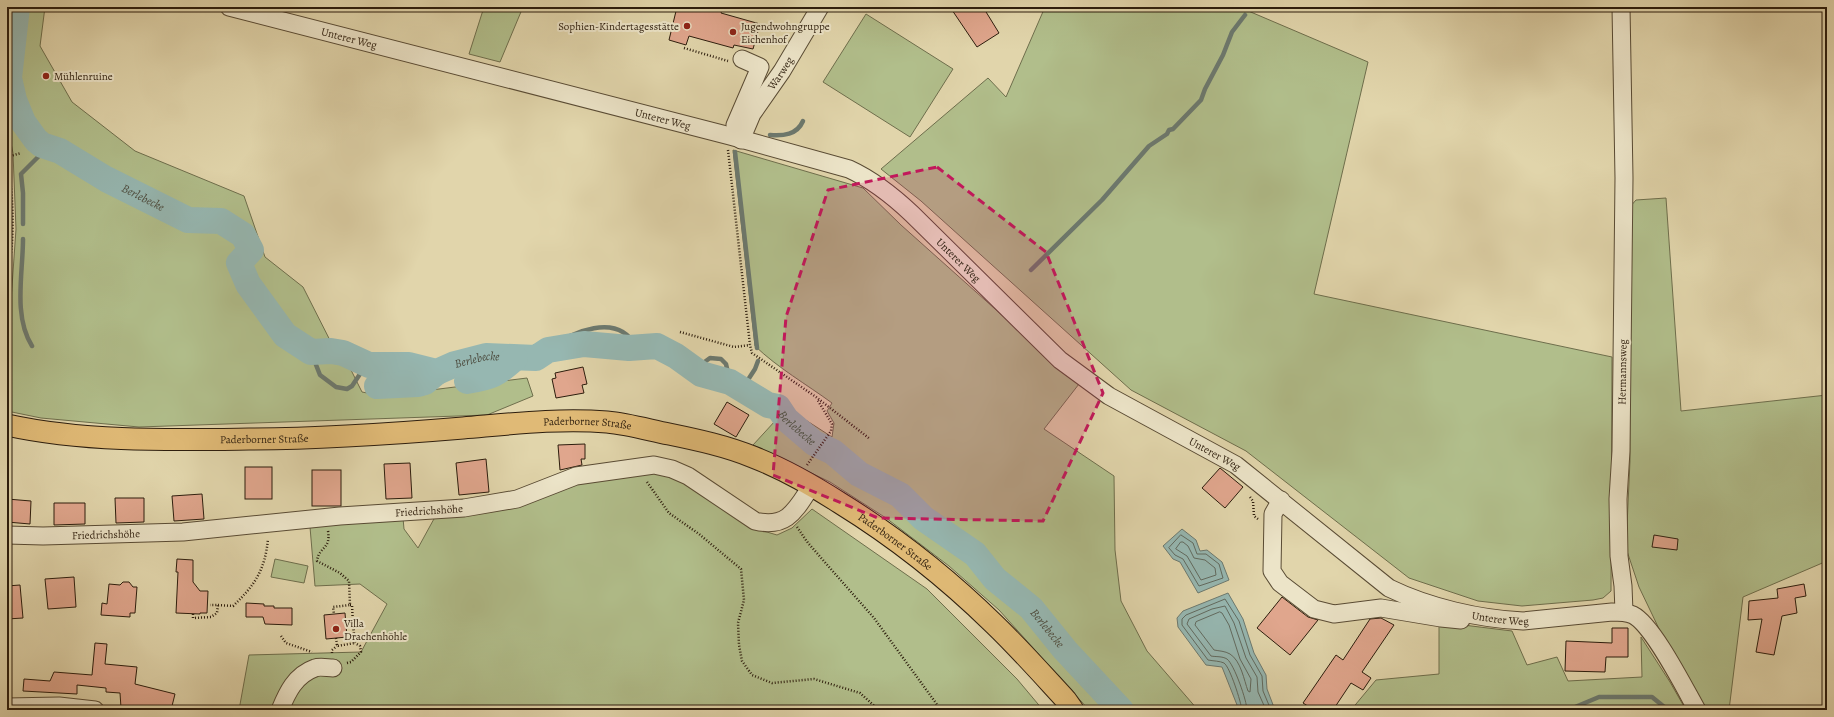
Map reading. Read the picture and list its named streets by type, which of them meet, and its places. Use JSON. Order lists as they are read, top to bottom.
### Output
{
  "streets": {
    "main road": ["Paderborner Straße"],
    "street": [
      "Unterer Weg",
      "Warweg",
      "Hermannsweg",
      "Friedrichshöhe"
    ]
  },
  "crossings": [
    ["Unterer Weg", "Warweg"],
    ["Unterer Weg", "Hermannsweg"]
  ],
  "water": ["Berlebecke"],
  "places": [
    "Sophien-Kindertagesstätte",
    "Jugendwohngruppe Eichenhof",
    "Mühlenruine",
    "Villa Drachenhöhle"
  ]
}
